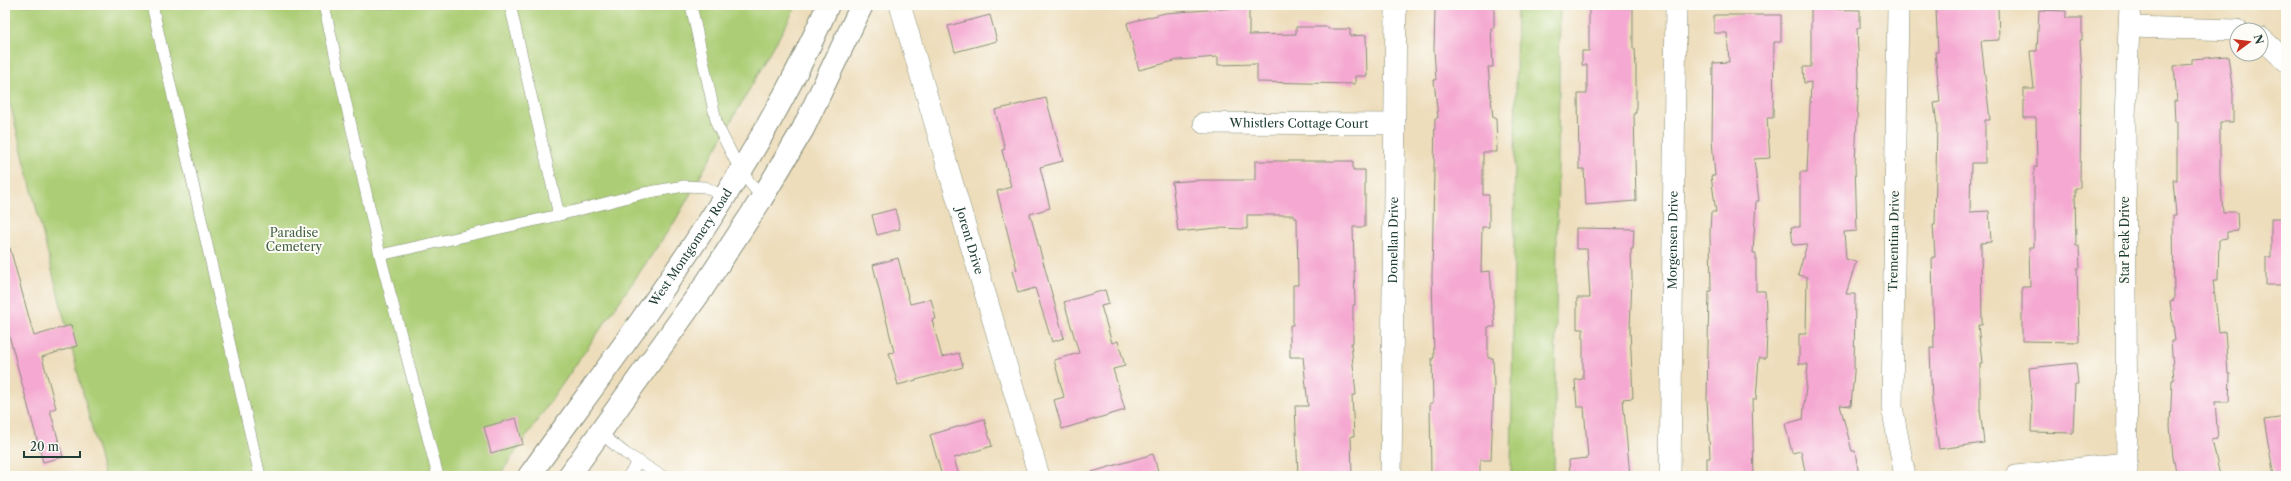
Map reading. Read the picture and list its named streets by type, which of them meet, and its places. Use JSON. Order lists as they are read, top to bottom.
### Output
{
  "streets": {
    "main road": ["West Montgomery Road"],
    "street": [
      "Whistlers Cottage Court",
      "Jorent Drive",
      "Donellan Drive",
      "Morgensen Drive",
      "Star Peak Drive",
      "Trementina Drive"
    ]
  },
  "crossings": [
    ["Whistlers Cottage Court", "Donellan Drive"]
  ],
  "parks": ["Paradise Cemetery"],
  "scale_bar": "20 m",
  "north": "right"
}
